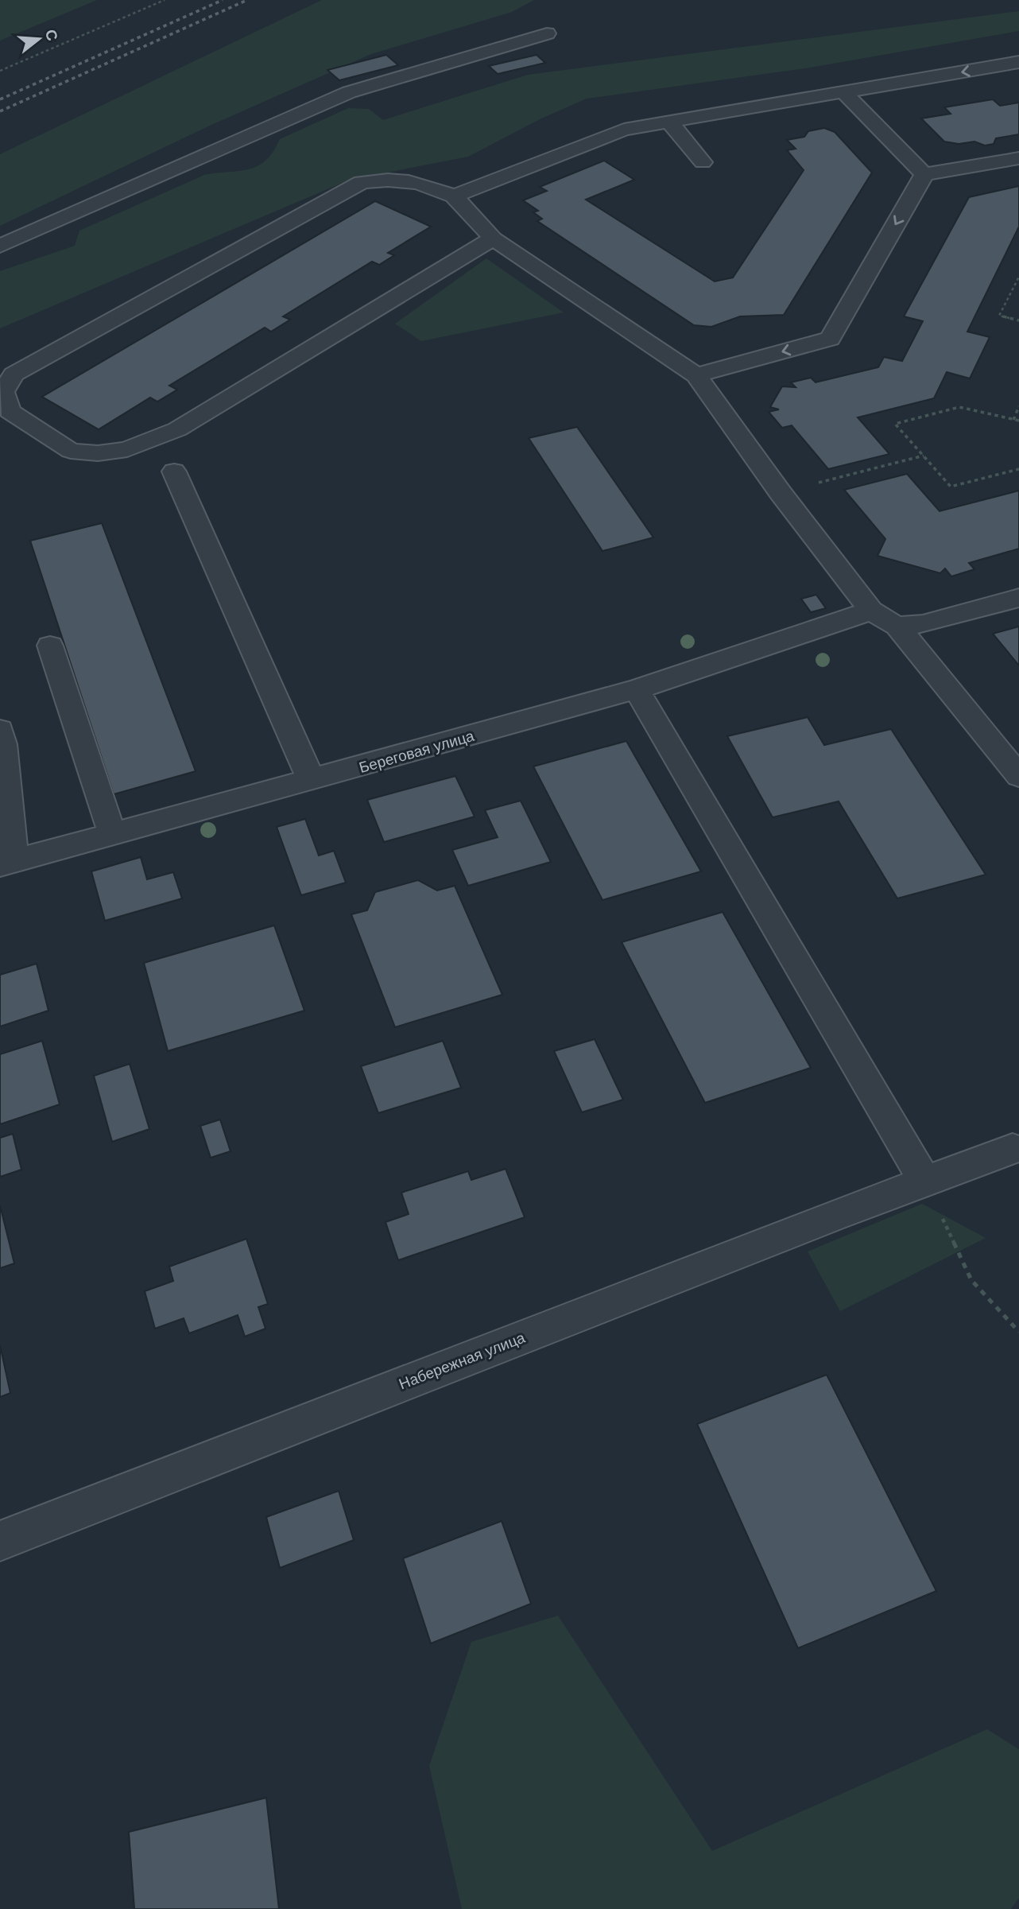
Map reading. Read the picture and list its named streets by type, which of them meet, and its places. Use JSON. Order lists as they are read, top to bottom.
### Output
{
  "streets": {
    "street": ["Береговая улица", "Набережная улица"]
  },
  "north": "right"
}
